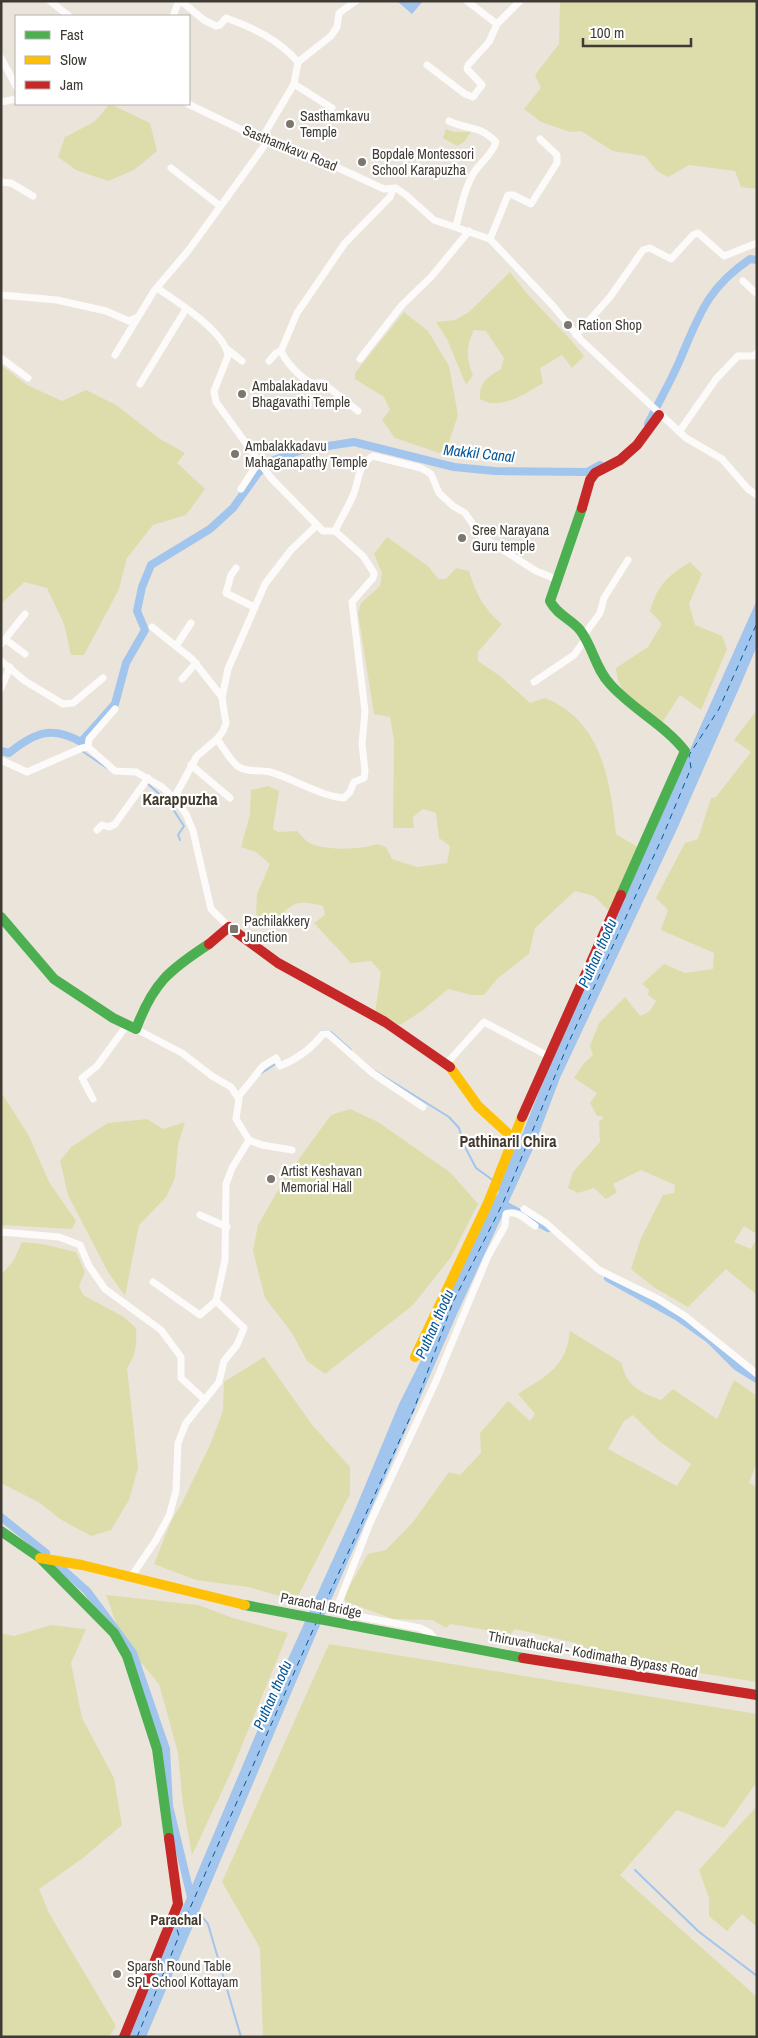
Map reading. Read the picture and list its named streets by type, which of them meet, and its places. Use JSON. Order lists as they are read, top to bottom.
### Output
{
  "streets": {
    "street": ["Sasthamkavu Road", "Parachal Bridge", "Thiruvathuckal - Kodimatha Bypass Road"]
  },
  "crossings": [
    ["Parachal Bridge", "Thiruvathuckal - Kodimatha Bypass Road"]
  ],
  "districts": ["Karappuzha", "Pathinaril Chira", "Parachal"],
  "water": ["Makkil Canal", "Puthan thodu"],
  "places": {
    "other": [
      "Sasthamkavu Temple",
      "Bopdale Montessori School Karapuzha",
      "Ration Shop",
      "Ambalakadavu Bhagavathi Temple",
      "Ambalakkadavu Mahaganapathy Temple",
      "Sree Narayana Guru temple",
      "Artist Keshavan Memorial Hall",
      "Sparsh Round Table SPL School Kottayam"
    ],
    "transit": ["Pachilakkery Junction"]
  },
  "legend": ["Fast", "Slow", "Jam"],
  "scale_bar": "100 m"
}
